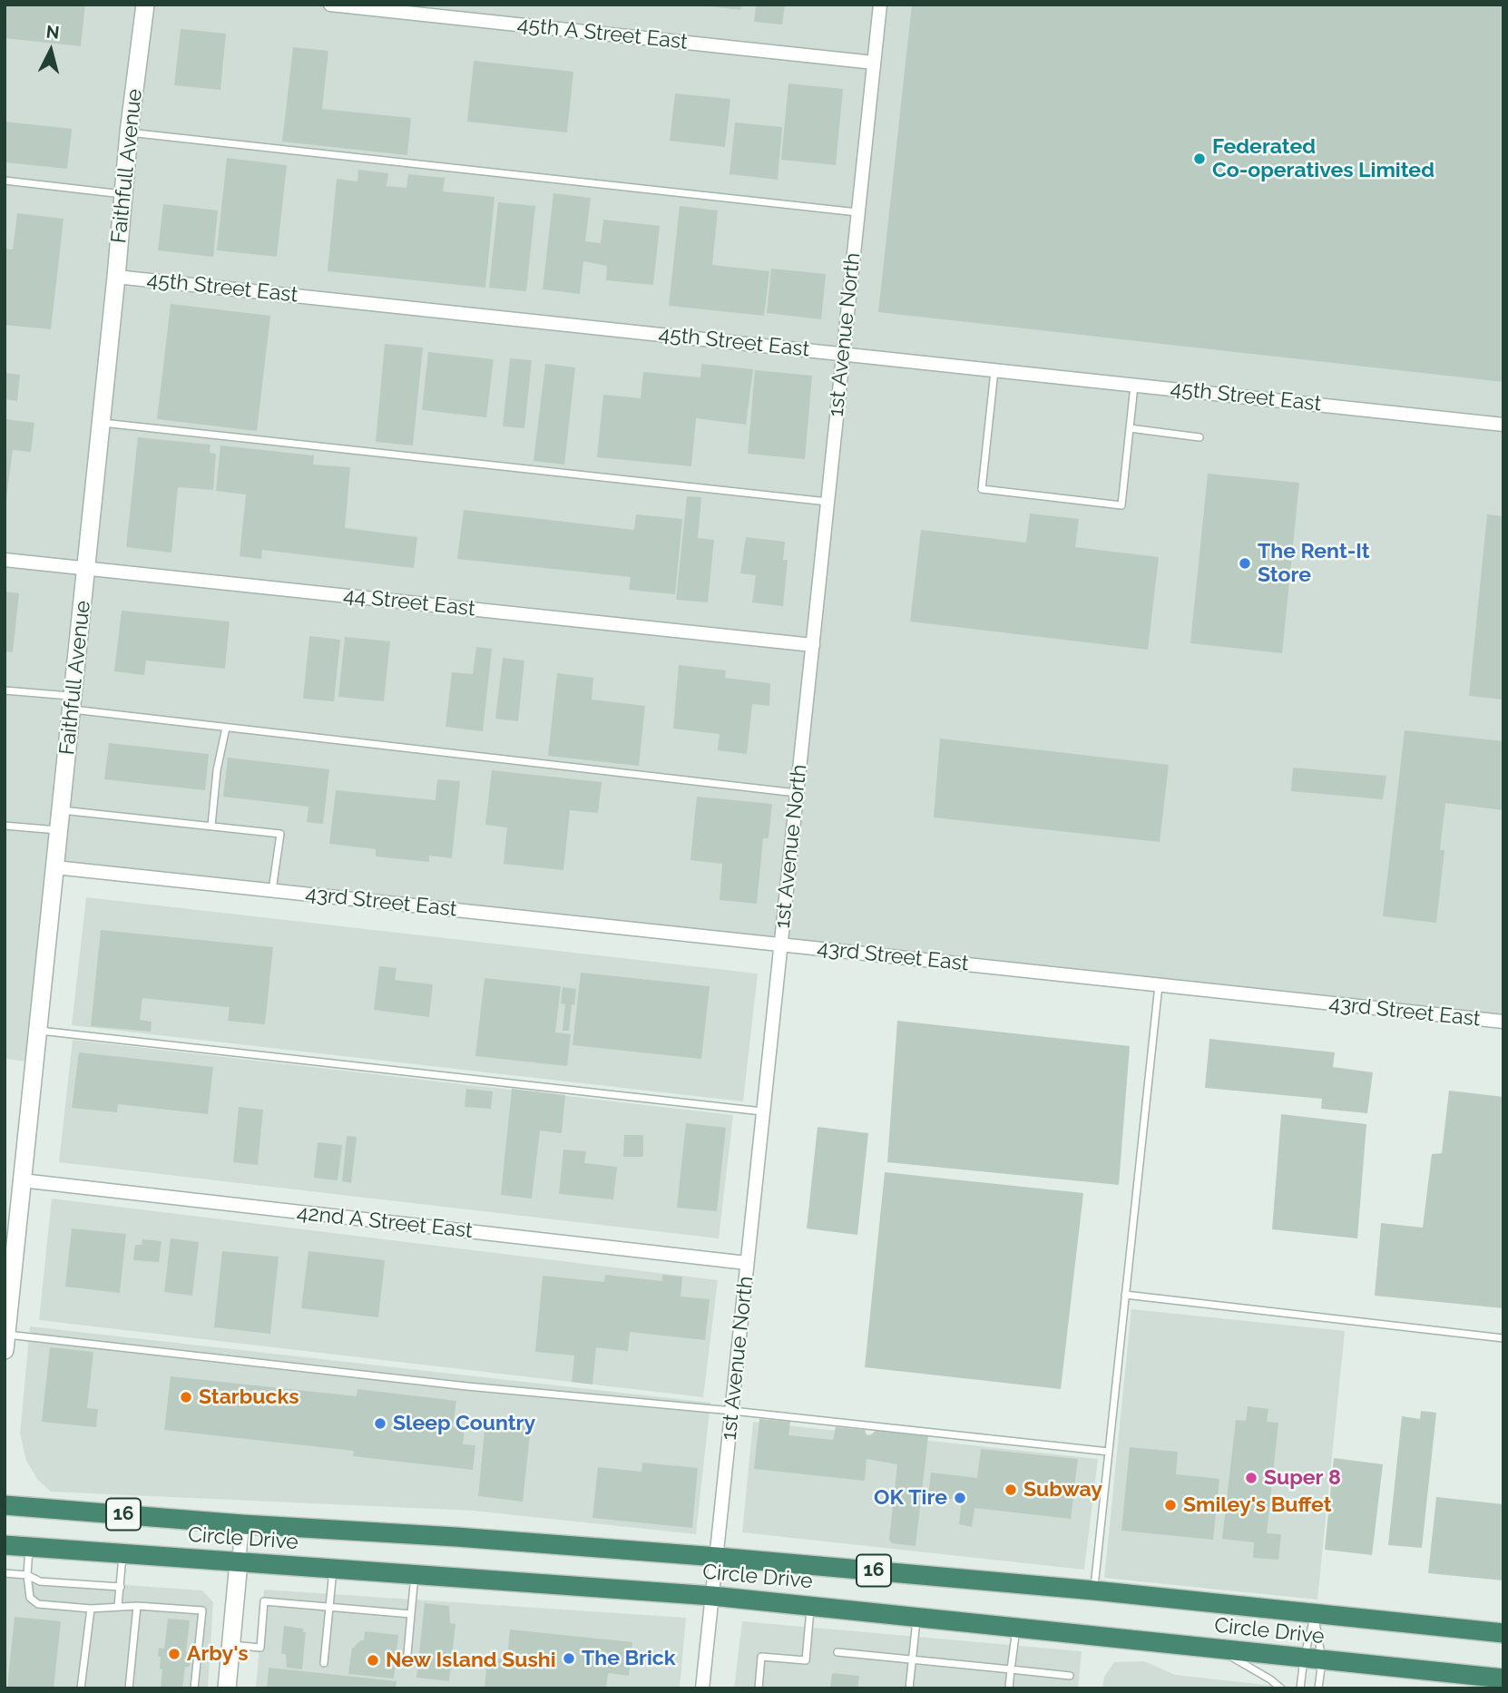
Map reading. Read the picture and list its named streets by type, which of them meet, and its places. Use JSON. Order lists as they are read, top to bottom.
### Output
{
  "streets": {
    "highway": ["16", "Circle Drive"],
    "street": [
      "45th A Street East",
      "Faithfull Avenue",
      "45th Street East",
      "1st Avenue North",
      "44 Street East",
      "43rd Street East",
      "42nd A Street East"
    ]
  },
  "crossings": [
    ["45th A Street East", "1st Avenue North"],
    ["Faithfull Avenue", "45th Street East"],
    ["Faithfull Avenue", "44 Street East"],
    ["Faithfull Avenue", "43rd Street East"],
    ["Faithfull Avenue", "42nd A Street East"],
    ["45th Street East", "1st Avenue North"],
    ["1st Avenue North", "44 Street East"],
    ["1st Avenue North", "43rd Street East"],
    ["1st Avenue North", "42nd A Street East"],
    ["1st Avenue North", "Circle Drive"]
  ],
  "places": [
    "Federated Co-operatives Limited",
    "The Rent-It Store",
    "Starbucks",
    "Sleep Country",
    "Super 8",
    "Subway",
    "OK Tire",
    "Smiley's Buffet",
    "Arby's",
    "The Brick",
    "New Island Sushi"
  ],
  "north": "top"
}
